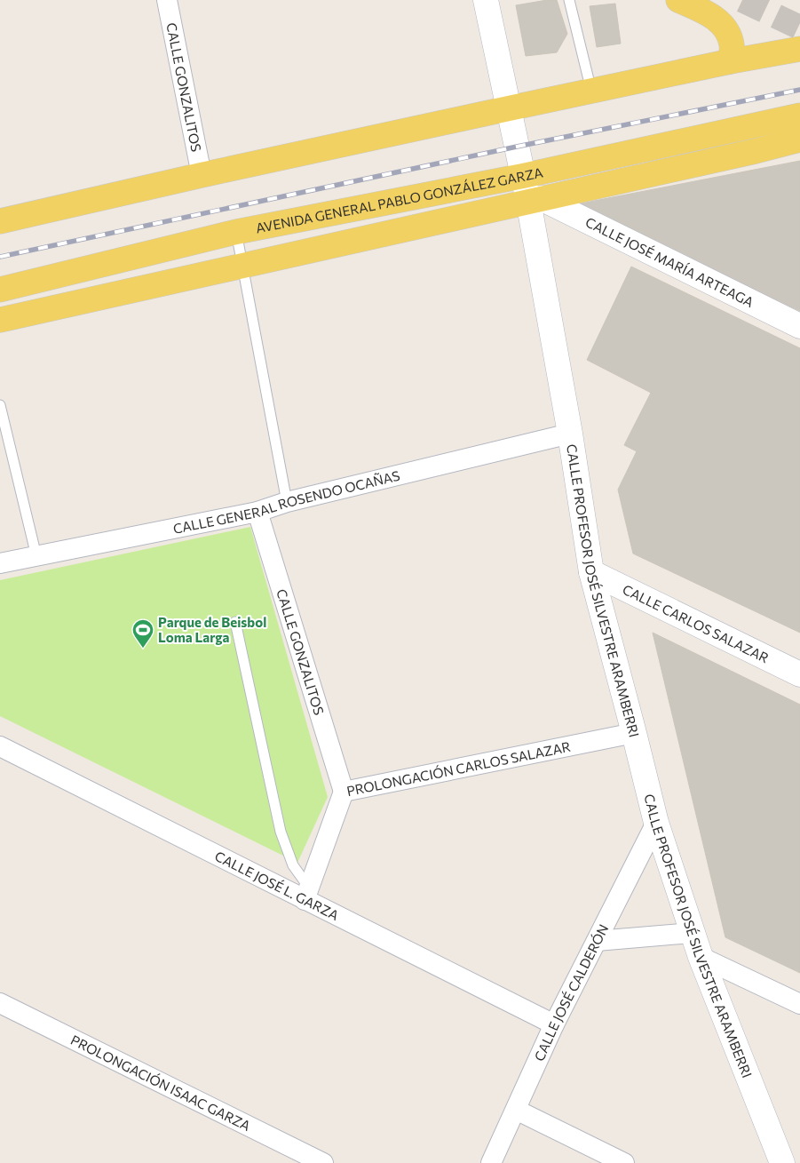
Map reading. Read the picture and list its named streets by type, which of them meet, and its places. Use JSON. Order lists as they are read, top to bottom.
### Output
{
  "streets": {
    "main road": [
      "AVENIDA GENERAL PABLO GONZÁLEZ GARZA",
      "CALLE JOSÉ MARÍA ARTEAGA",
      "CALLE PROFESOR JOSÉ SILVESTRE ARAMBERRI",
      "CALLE CARLOS SALAZAR"
    ],
    "street": [
      "CALLE GONZALITOS",
      "CALLE GENERAL ROSENDO OCAÑAS",
      "PROLONGACIÓN CARLOS SALAZAR",
      "CALLE JOSÉ L. GARZA",
      "CALLE JOSÉ CALDERÓN",
      "PROLONGACIÓN ISAAC GARZA"
    ]
  },
  "crossings": [
    ["CALLE GONZALITOS", "CALLE GENERAL ROSENDO OCAÑAS"],
    ["CALLE GONZALITOS", "PROLONGACIÓN CARLOS SALAZAR"],
    ["AVENIDA GENERAL PABLO GONZÁLEZ GARZA", "CALLE JOSÉ MARÍA ARTEAGA"],
    ["AVENIDA GENERAL PABLO GONZÁLEZ GARZA", "CALLE PROFESOR JOSÉ SILVESTRE ARAMBERRI"],
    ["CALLE JOSÉ MARÍA ARTEAGA", "CALLE PROFESOR JOSÉ SILVESTRE ARAMBERRI"],
    ["CALLE GENERAL ROSENDO OCAÑAS", "CALLE PROFESOR JOSÉ SILVESTRE ARAMBERRI"],
    ["CALLE PROFESOR JOSÉ SILVESTRE ARAMBERRI", "CALLE CARLOS SALAZAR"],
    ["CALLE PROFESOR JOSÉ SILVESTRE ARAMBERRI", "PROLONGACIÓN CARLOS SALAZAR"],
    ["CALLE PROFESOR JOSÉ SILVESTRE ARAMBERRI", "CALLE JOSÉ CALDERÓN"],
    ["PROLONGACIÓN CARLOS SALAZAR", "CALLE JOSÉ L. GARZA"],
    ["CALLE JOSÉ L. GARZA", "CALLE JOSÉ CALDERÓN"]
  ],
  "places": {
    "sports": ["Parque de Beisbol Loma Larga"]
  }
}
